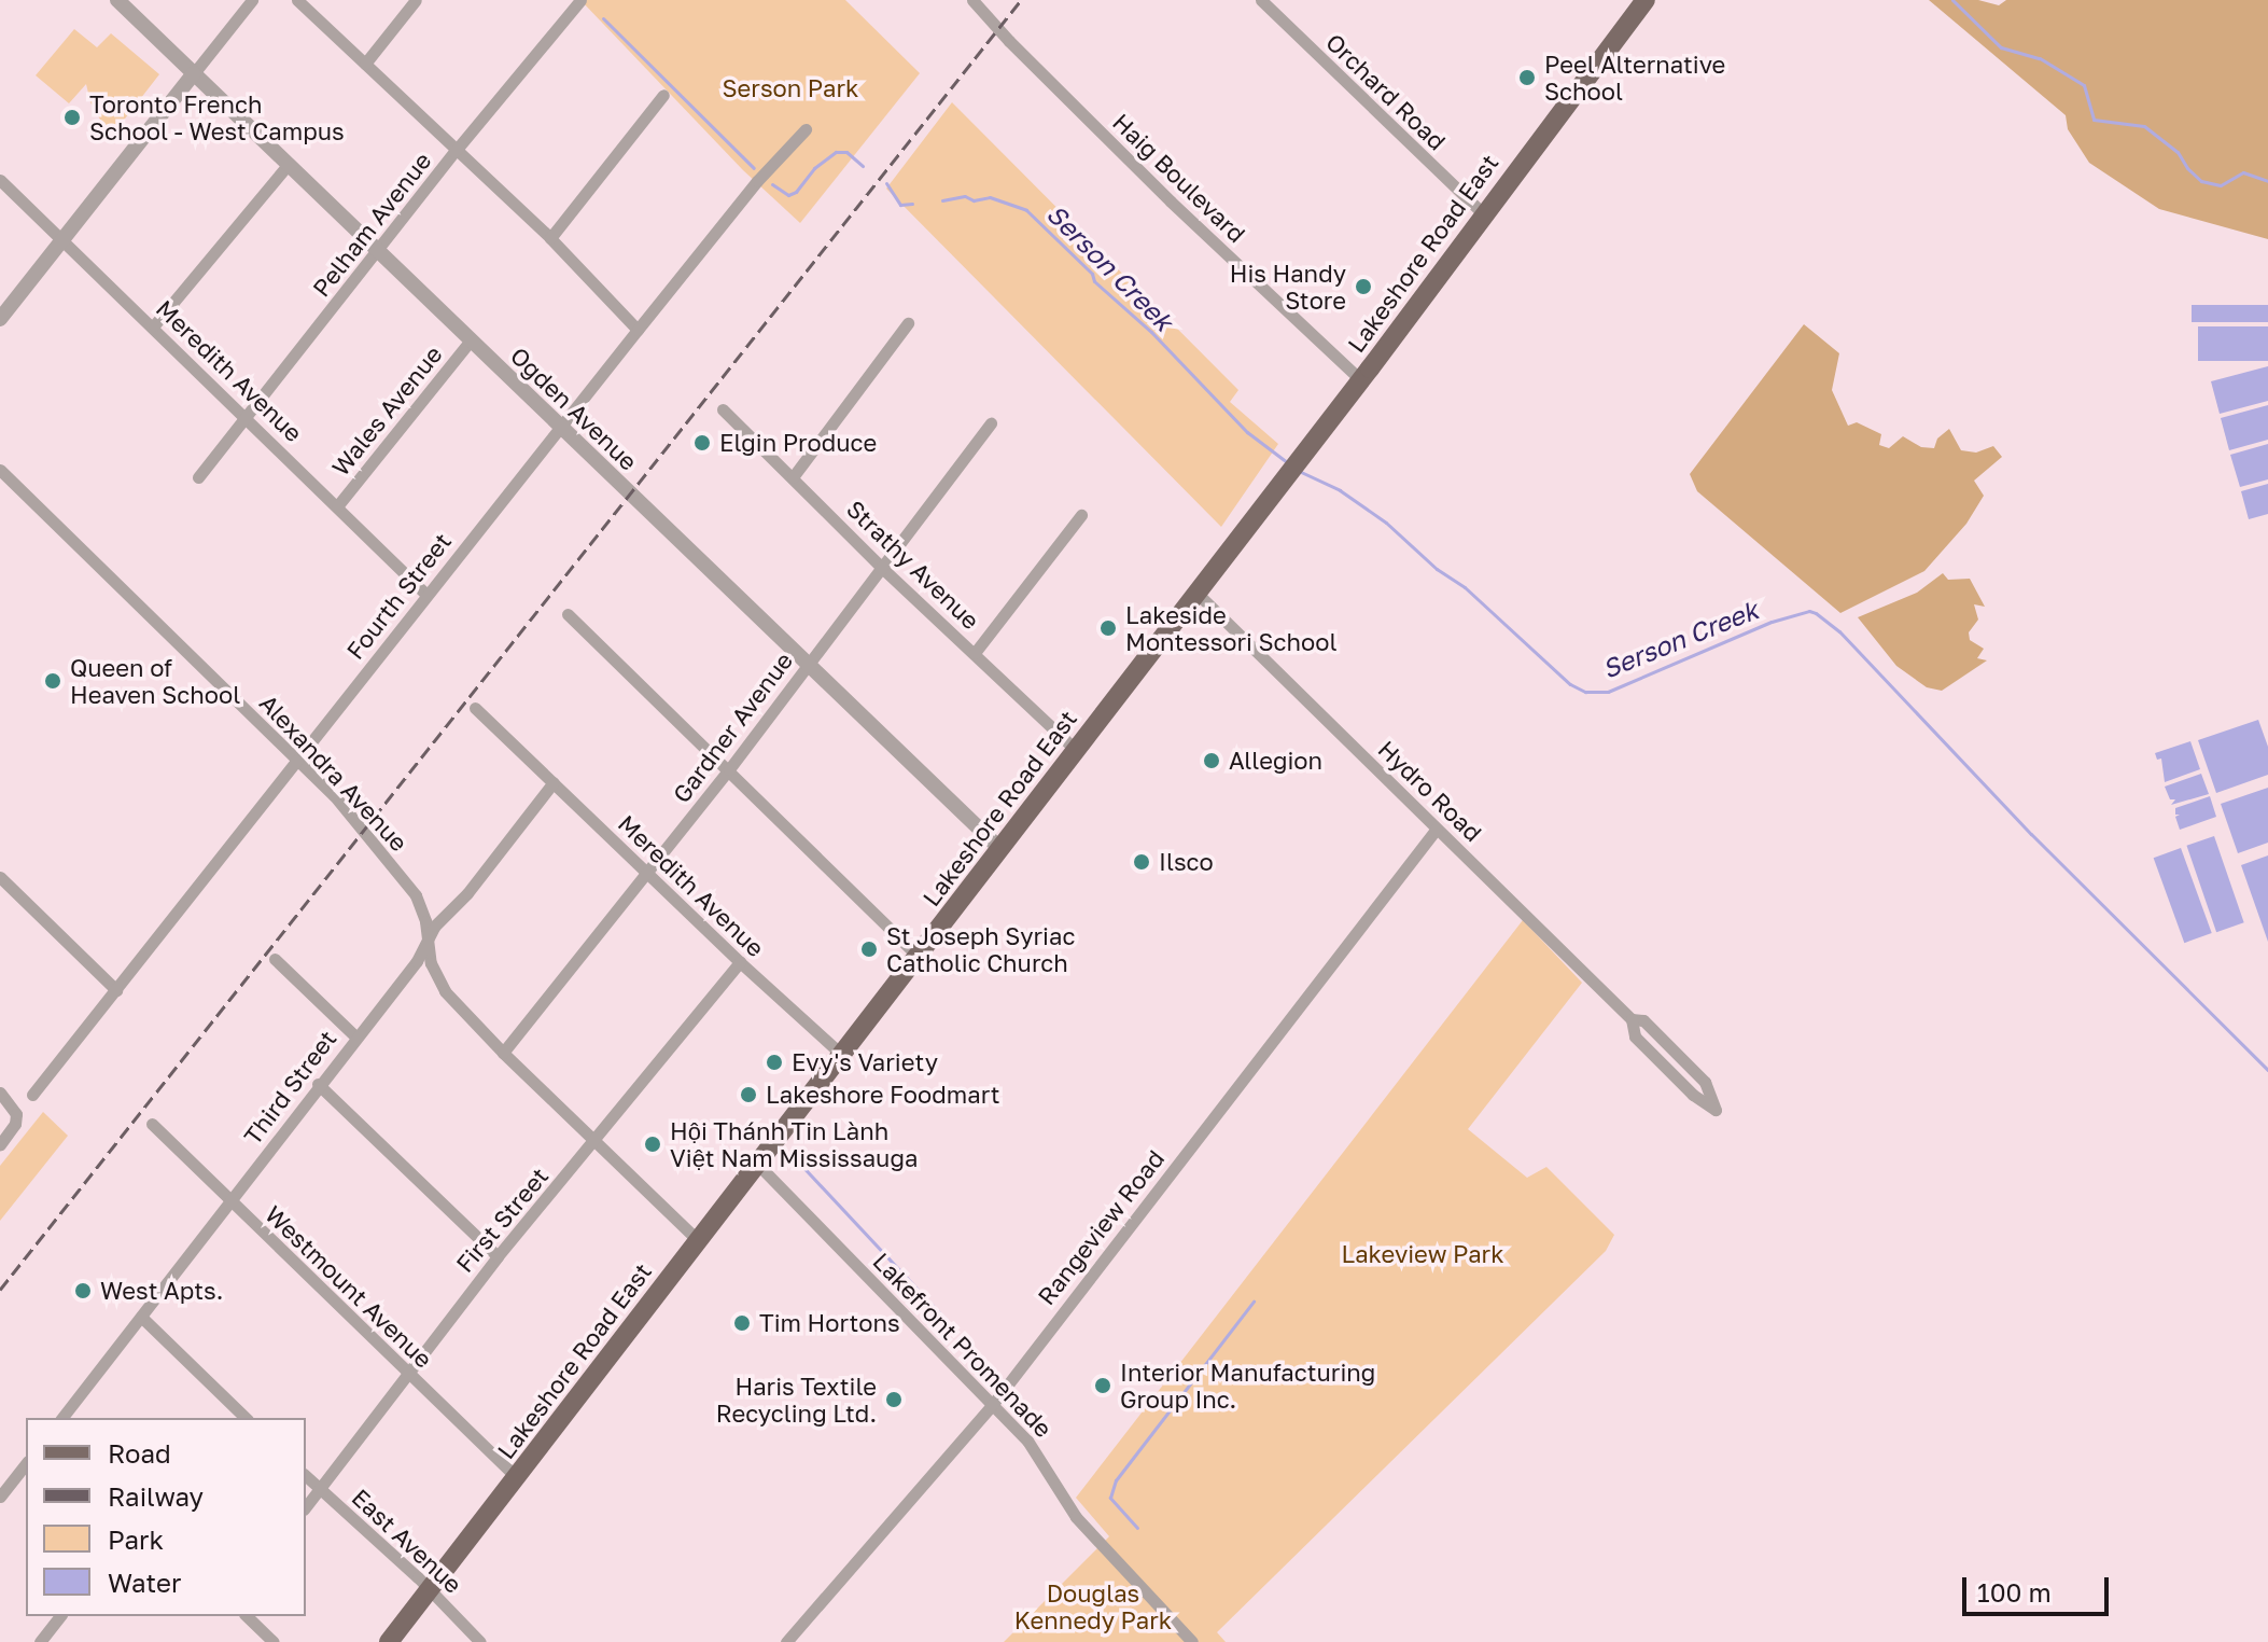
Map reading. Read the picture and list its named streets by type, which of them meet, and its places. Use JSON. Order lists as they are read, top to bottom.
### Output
{
  "streets": {
    "main road": ["Lakeshore Road East"],
    "street": [
      "Orchard Road",
      "Haig Boulevard",
      "Pelham Avenue",
      "Meredith Avenue",
      "Ogden Avenue",
      "Wales Avenue",
      "Strathy Avenue",
      "Fourth Street",
      "Gardner Avenue",
      "Alexandra Avenue",
      "Hydro Road",
      "Third Street",
      "First Street",
      "Rangeview Road",
      "Westmount Avenue",
      "Lakefront Promenade",
      "East Avenue"
    ]
  },
  "crossings": [
    ["Orchard Road", "Lakeshore Road East"],
    ["Haig Boulevard", "Lakeshore Road East"],
    ["Pelham Avenue", "Meredith Avenue"],
    ["Pelham Avenue", "Ogden Avenue"],
    ["Lakeshore Road East", "Meredith Avenue"],
    ["Lakeshore Road East", "Ogden Avenue"],
    ["Lakeshore Road East", "Strathy Avenue"],
    ["Lakeshore Road East", "Alexandra Avenue"],
    ["Lakeshore Road East", "Hydro Road"],
    ["Lakeshore Road East", "Westmount Avenue"],
    ["Lakeshore Road East", "Lakefront Promenade"],
    ["Lakeshore Road East", "East Avenue"],
    ["Meredith Avenue", "Wales Avenue"],
    ["Meredith Avenue", "Fourth Street"],
    ["Meredith Avenue", "Gardner Avenue"],
    ["Meredith Avenue", "Third Street"],
    ["Meredith Avenue", "First Street"],
    ["Ogden Avenue", "Wales Avenue"],
    ["Ogden Avenue", "Fourth Street"],
    ["Ogden Avenue", "Gardner Avenue"],
    ["Strathy Avenue", "Gardner Avenue"],
    ["Fourth Street", "Alexandra Avenue"],
    ["Gardner Avenue", "Alexandra Avenue"],
    ["Alexandra Avenue", "Third Street"],
    ["Alexandra Avenue", "First Street"],
    ["Hydro Road", "Rangeview Road"],
    ["Third Street", "Westmount Avenue"],
    ["First Street", "Westmount Avenue"],
    ["First Street", "East Avenue"],
    ["Rangeview Road", "Lakefront Promenade"]
  ],
  "water": ["Serson Creek"],
  "parks": ["Serson Park", "Lakeview Park", "Douglas Kennedy Park"],
  "places": [
    "Peel Alternative School",
    "Toronto French School - West Campus",
    "His Handy Store",
    "Elgin Produce",
    "Lakeside Montessori School",
    "Queen of Heaven School",
    "Allegion",
    "Ilsco",
    "St Joseph Syriac Catholic Church",
    "Evy's Variety",
    "Lakeshore Foodmart",
    "Hội Thánh Tin Lành Việt Nam Mississauga",
    "West Apts.",
    "Tim Hortons",
    "Interior Manufacturing Group Inc.",
    "Haris Textile Recycling Ltd."
  ],
  "legend": [
    "Road",
    "Railway",
    "Park",
    "Water"
  ],
  "scale_bar": "100 m"
}
